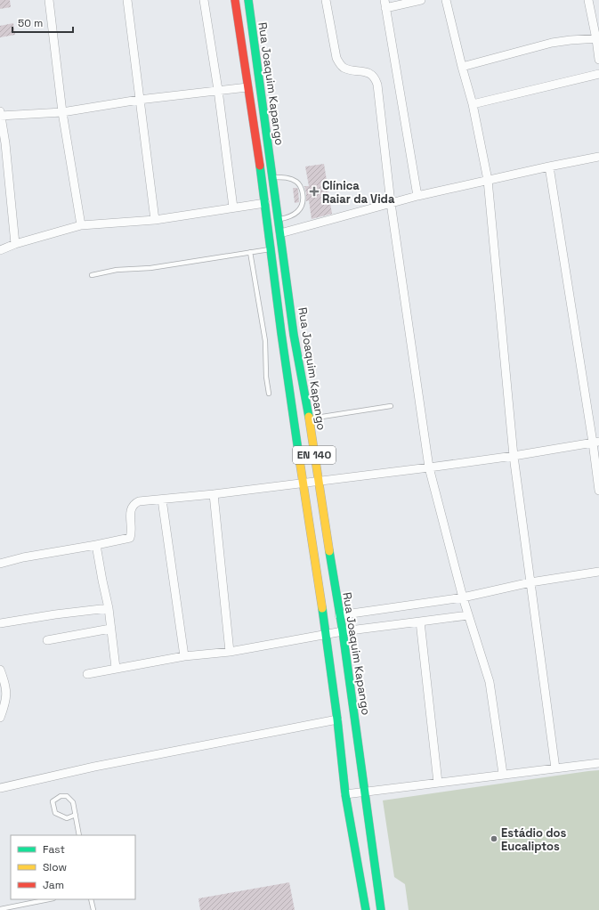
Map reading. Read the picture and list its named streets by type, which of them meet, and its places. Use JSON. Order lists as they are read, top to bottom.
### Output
{
  "streets": {
    "main road": ["Rua Joaquim Kapango", "EN 140"]
  },
  "places": {
    "health": ["Clínica Raiar da Vida"],
    "other": ["Estádio dos Eucaliptos"]
  },
  "legend": ["Fast", "Slow", "Jam"],
  "scale_bar": "50 m"
}
